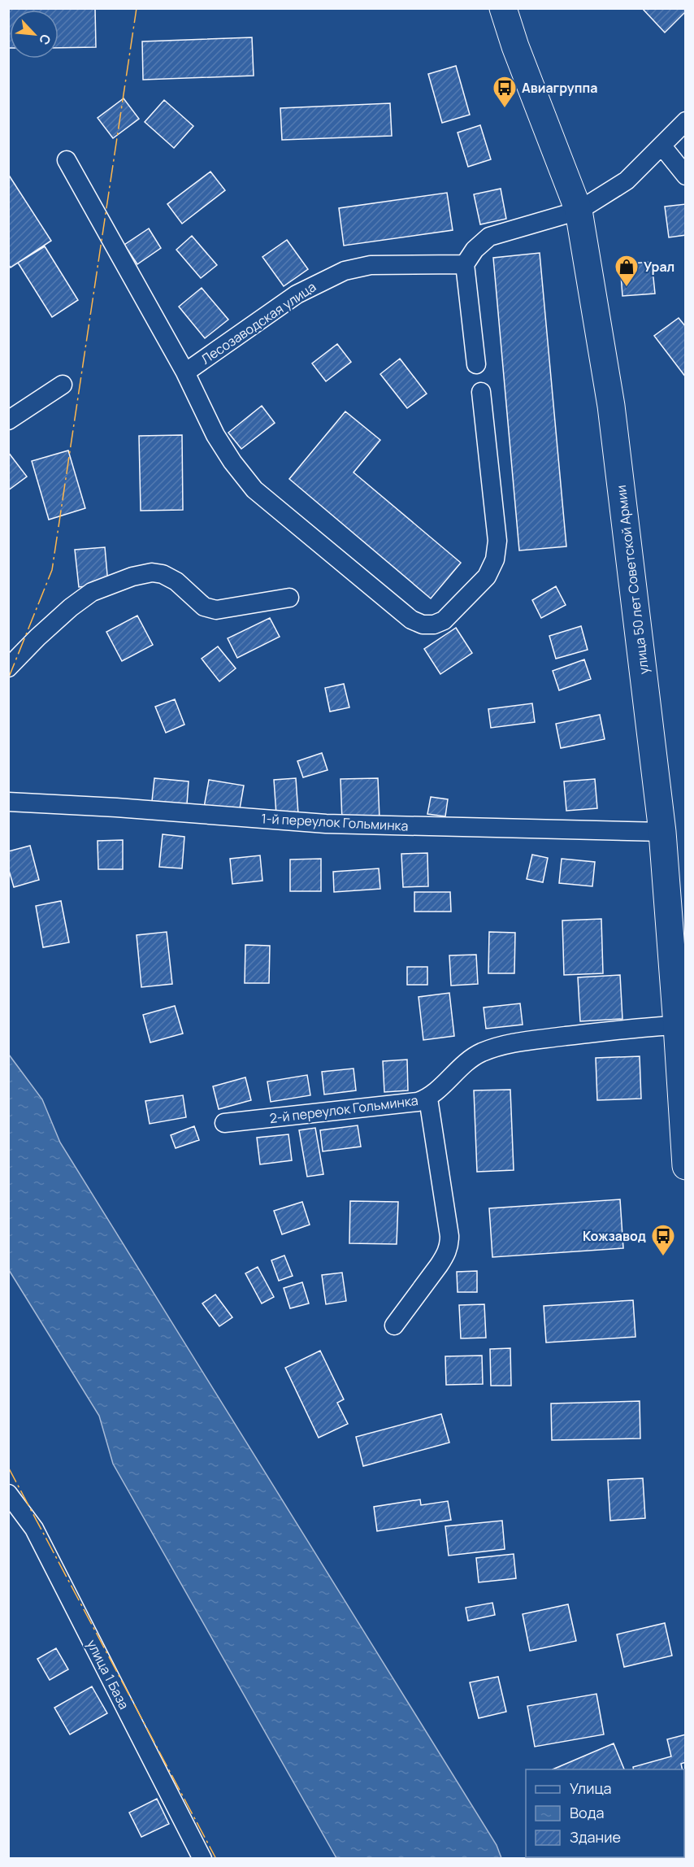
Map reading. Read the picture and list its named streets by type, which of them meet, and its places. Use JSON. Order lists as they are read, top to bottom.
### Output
{
  "streets": {
    "main road": ["улица 50 лет Советской Армии"],
    "street": [
      "Лесозаводская улица",
      "1-й переулок Гольминка",
      "2-й переулок Гольминка",
      "улица 1 База"
    ]
  },
  "crossings": [
    ["улица 50 лет Советской Армии", "1-й переулок Гольминка"],
    ["улица 50 лет Советской Армии", "2-й переулок Гольминка"]
  ],
  "places": {
    "bus stop": ["Авиагруппа", "Кожзавод"],
    "shop": ["Урал"]
  },
  "legend": ["Улица", "Вода", "Здание"],
  "north": "bottom right"
}
